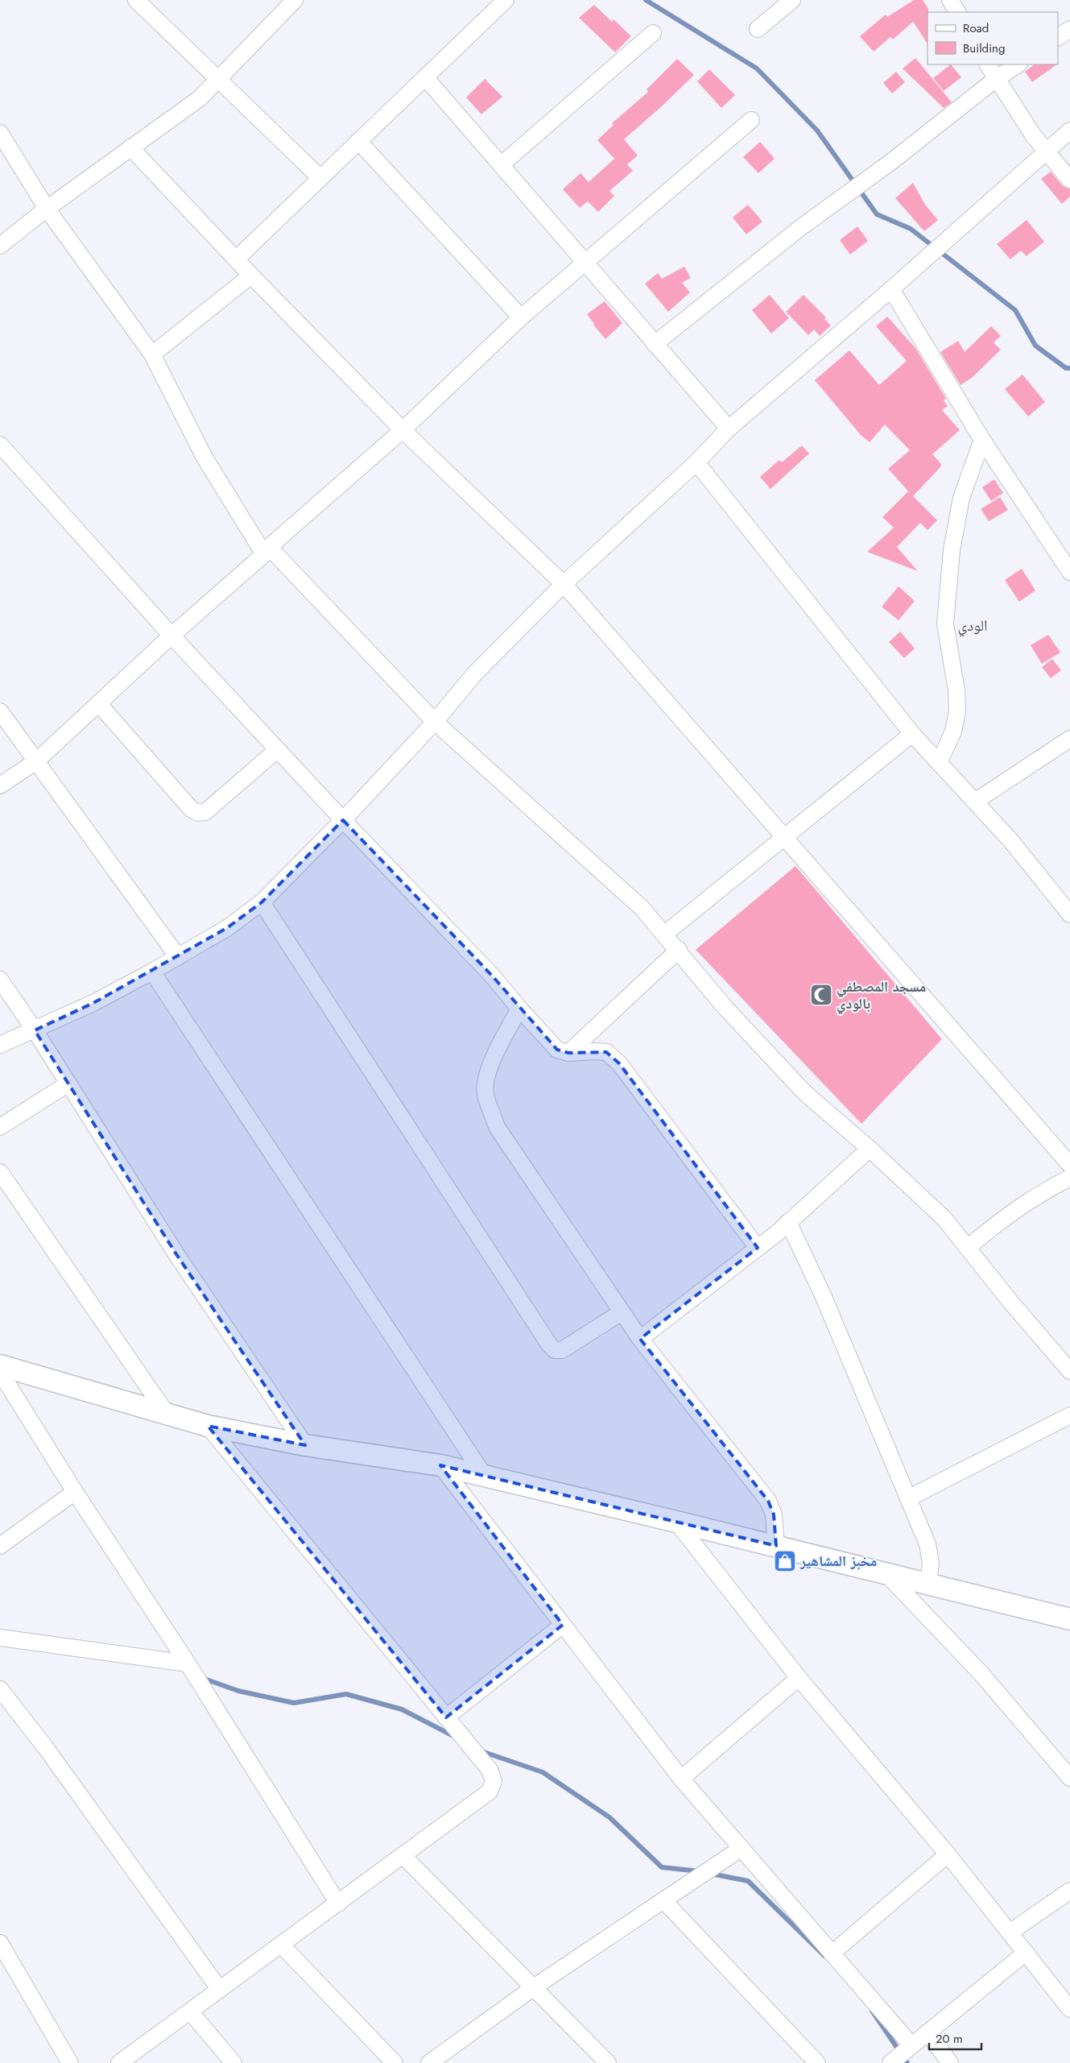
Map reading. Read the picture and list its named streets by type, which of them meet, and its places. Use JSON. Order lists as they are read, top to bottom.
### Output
{
  "districts": ["الودي"],
  "places": {
    "mosque": ["مسجد المصطفي بالودي"],
    "shop": ["مخبز المشاهير"]
  },
  "legend": ["Road", "Building"],
  "scale_bar": "20 m"
}
